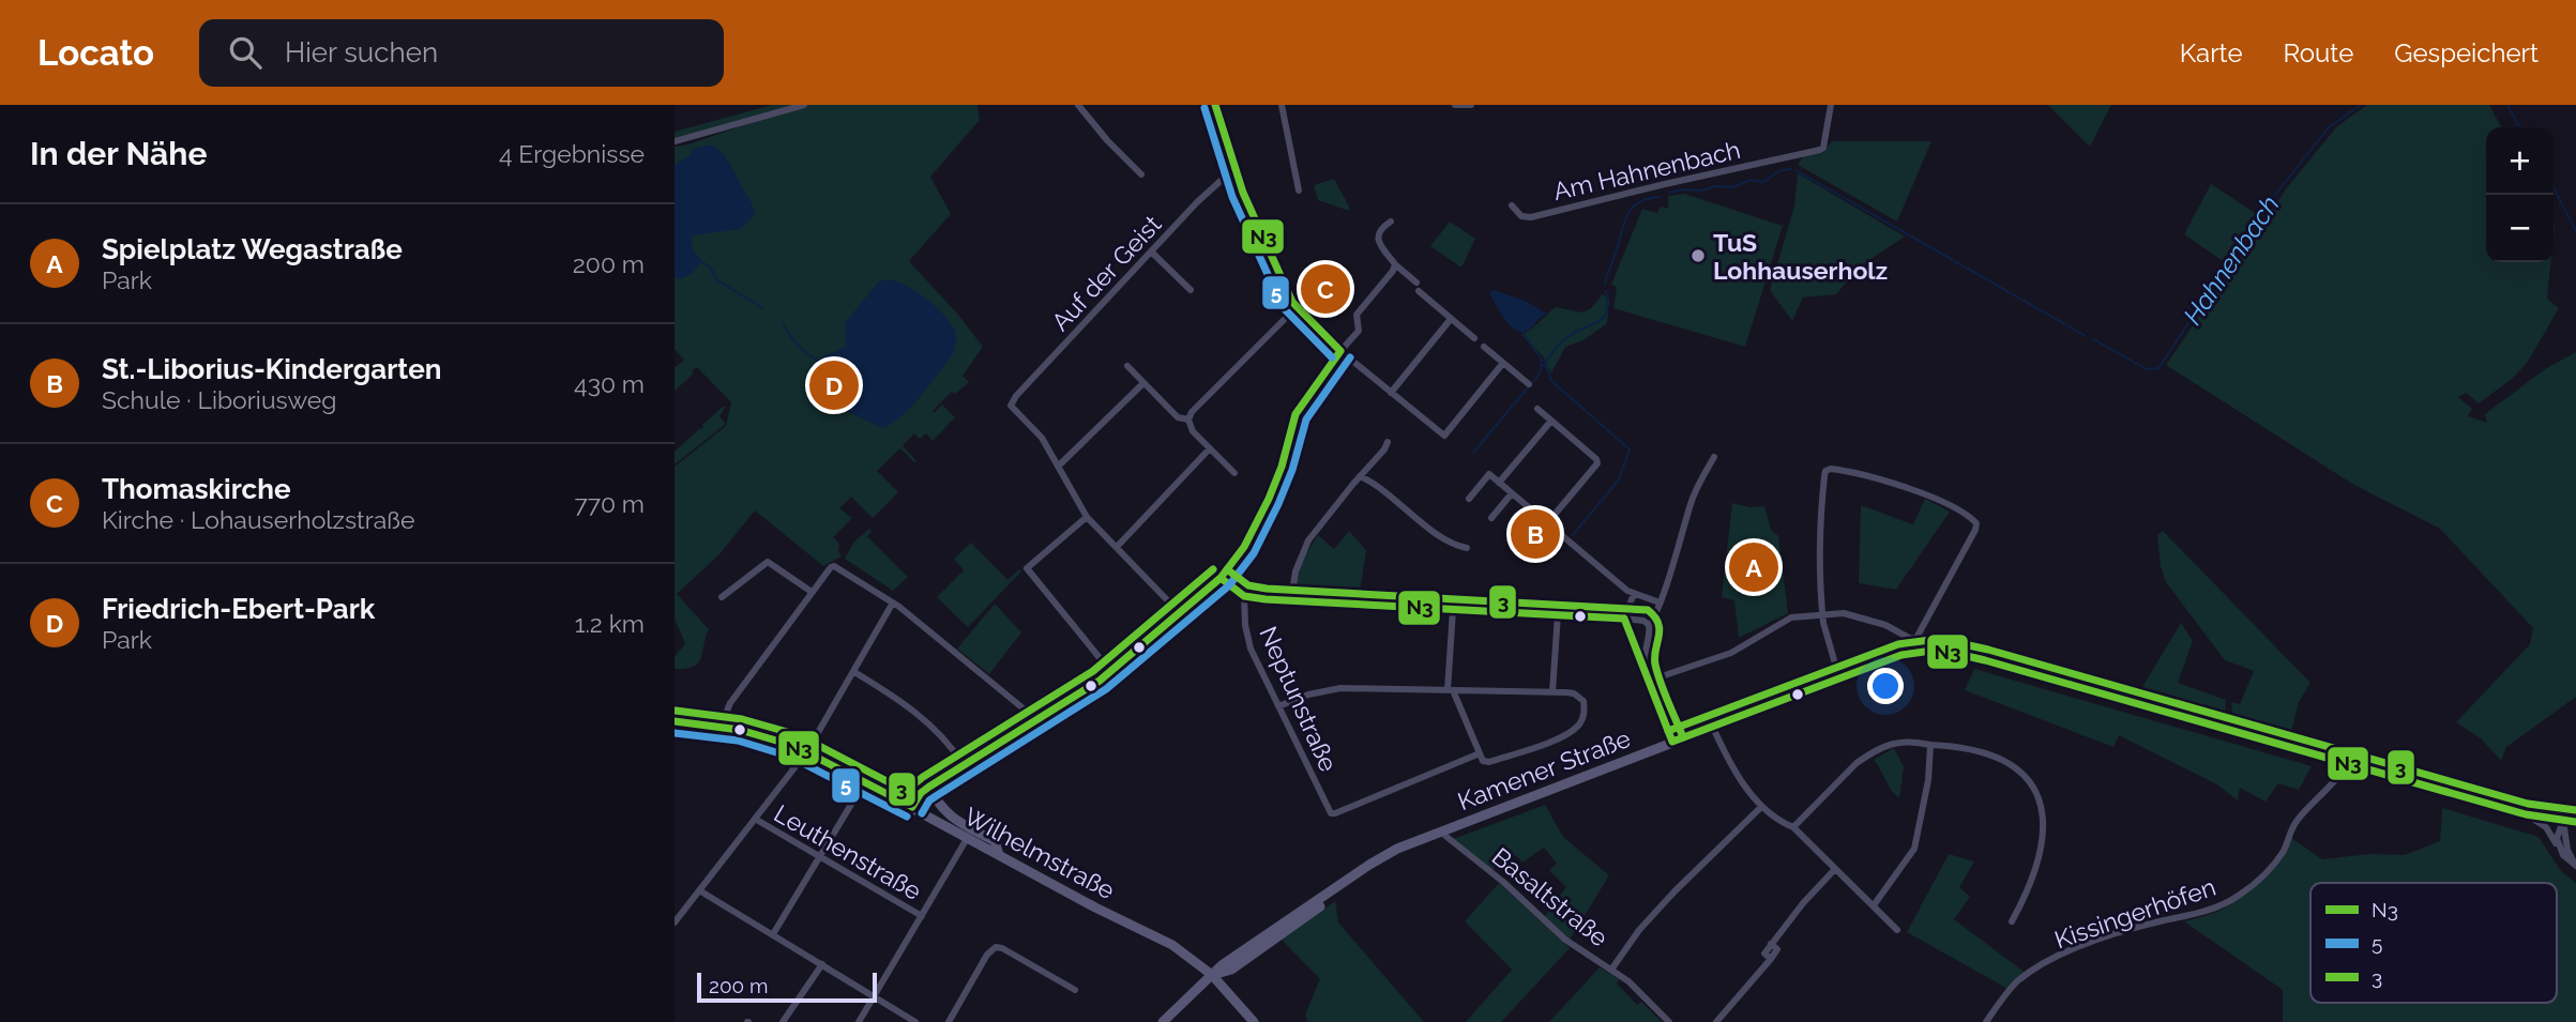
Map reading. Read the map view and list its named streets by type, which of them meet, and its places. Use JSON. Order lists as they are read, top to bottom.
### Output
{
  "streets": {
    "main road": ["Kamener Straße", "Wilhelmstraße"],
    "street": [
      "Am Hahnenbach",
      "Auf der Geist",
      "Neptunstraße",
      "Leuthenstraße",
      "Basaltstraße",
      "Kissingerhöfen"
    ]
  },
  "crossings": [
    ["Kamener Straße", "Wilhelmstraße"],
    ["Kamener Straße", "Basaltstraße"],
    ["Kamener Straße", "Kissingerhöfen"]
  ],
  "water": ["Hahnenbach"],
  "places": ["TuS Lohhauserholz"],
  "lines": ["transit line N3", "transit line 5", "transit line 3"],
  "legend": ["N3", "5", "3"],
  "scale_bar": "200 m",
  "page": {
    "header": "Locato",
    "search": "Hier suchen",
    "nav": ["Karte", "Route", "Gespeichert"],
    "heading": ["In der Nähe", "4 Ergebnisse"],
    "map_buttons": ["+", "−"],
    "list": [
      {
        "mark": "A",
        "name": "Spielplatz Wegastraße",
        "note": "Park",
        "value": "200 m"
      },
      {
        "mark": "B",
        "name": "St.-Liborius-Kindergarten",
        "note": "Schule · Liboriusweg",
        "value": "430 m"
      },
      {
        "mark": "C",
        "name": "Thomaskirche",
        "note": "Kirche · Lohauserholzstraße",
        "value": "770 m"
      },
      {
        "mark": "D",
        "name": "Friedrich-Ebert-Park",
        "note": "Park",
        "value": "1.2 km"
      }
    ],
    "pins": [
      "C",
      "D",
      "B",
      "A"
    ],
    "scale": "200 m"
  }
}
